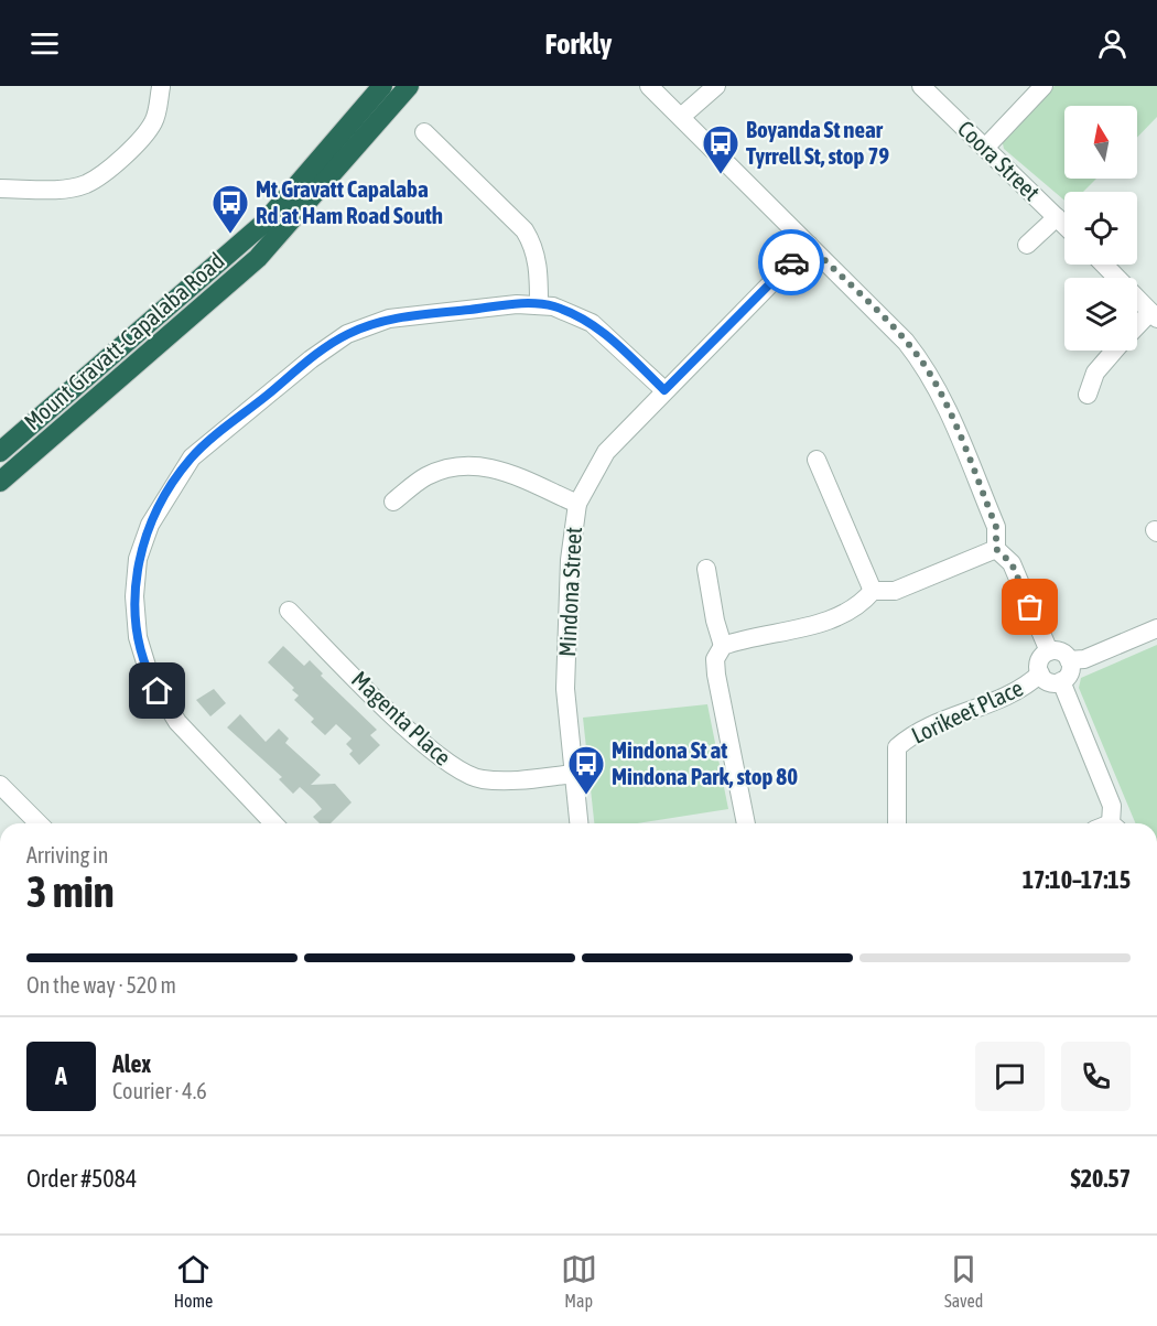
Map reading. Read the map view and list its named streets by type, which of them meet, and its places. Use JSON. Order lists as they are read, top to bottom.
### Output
{
  "streets": {
    "highway": ["Mount Gravatt-Capalaba Road"],
    "street": [
      "Coora Street",
      "Mindona Street",
      "Lorikeet Place",
      "Magenta Place"
    ]
  },
  "crossings": [
    ["Mindona Street", "Magenta Place"]
  ],
  "places": {
    "bus stop": ["Boyanda St near Tyrrell St, stop 79", "Mt Gravatt Capalaba Rd at Ham Road South", "Mindona St at Mindona Park, stop 80"]
  },
  "north": "top",
  "page": {
    "header": "Forkly",
    "heading": ["3 min", "Arriving in", "17:10–17:15"],
    "panel": [
      "Alex",
      "Courier · 4.6",
      "Order #5084",
      "$20.57"
    ],
    "bar": "On the way · 520 m",
    "round": "A",
    "tabs": ["Home", "Map", "Saved"]
  }
}
